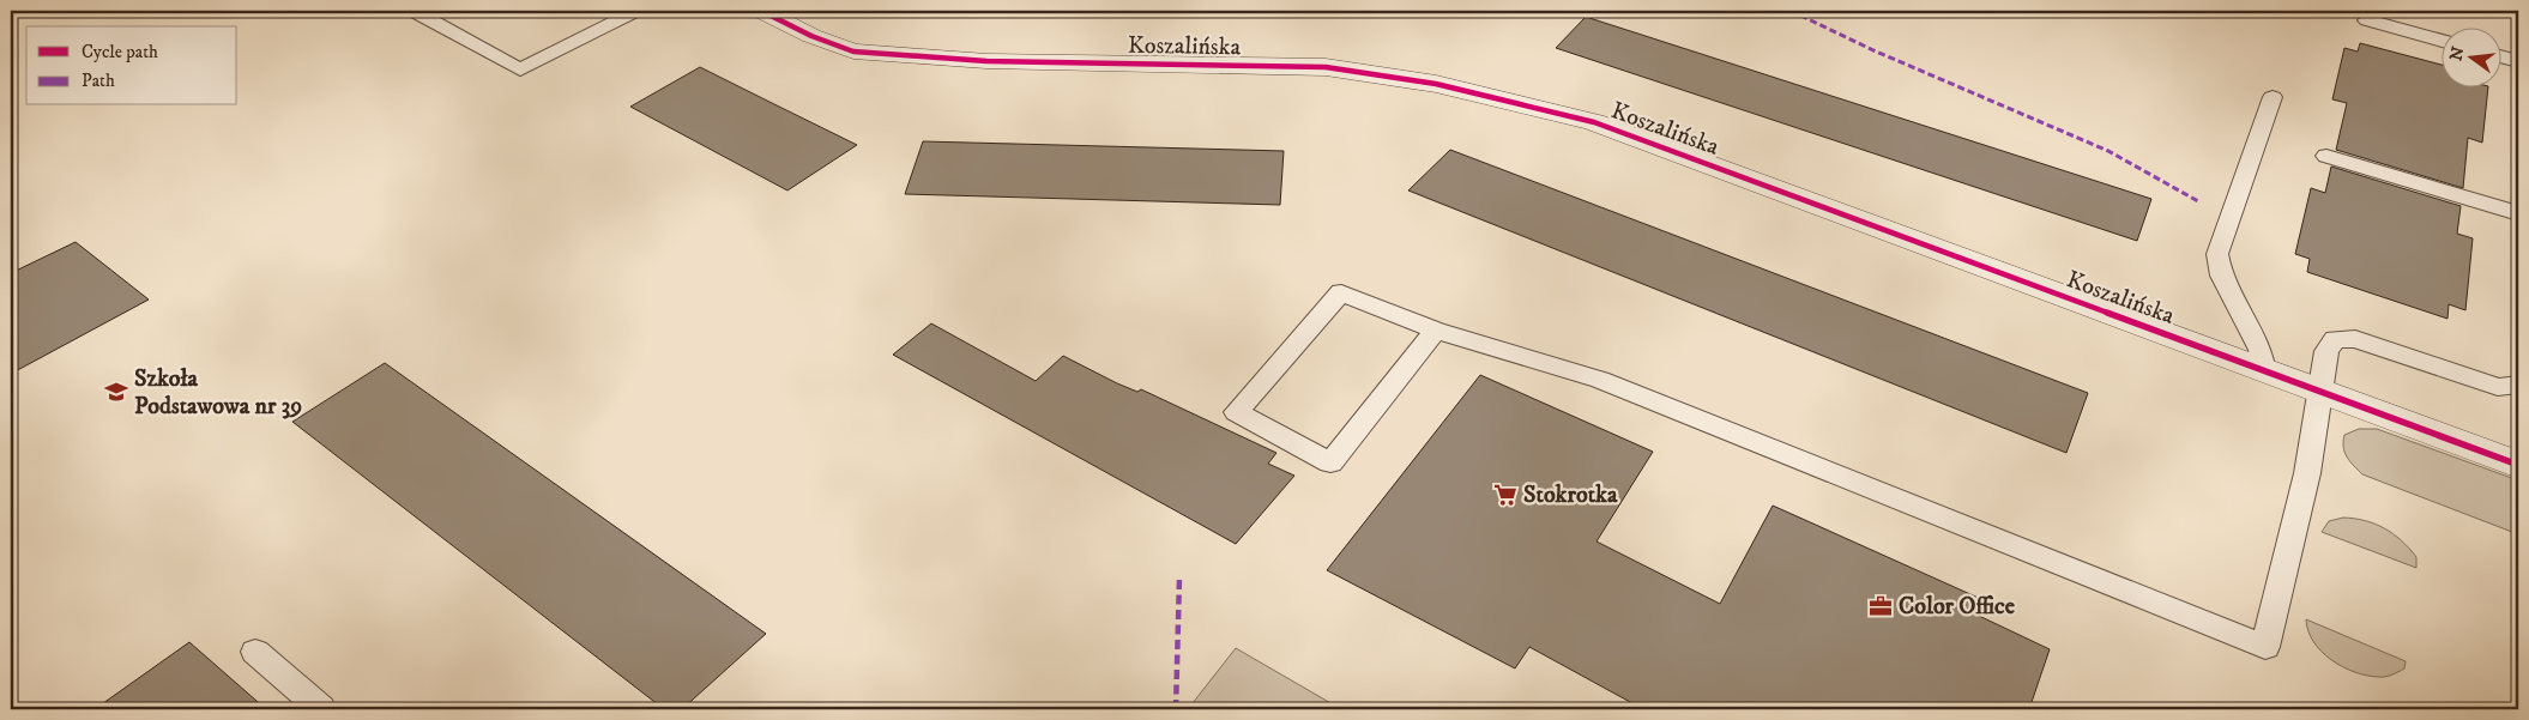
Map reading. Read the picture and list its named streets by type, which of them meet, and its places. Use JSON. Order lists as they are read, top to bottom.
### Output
{
  "streets": {
    "street": ["Koszalińska"]
  },
  "places": {
    "school or university": ["Szkoła Podstawowa nr 39"],
    "supermarket": ["Stokrotka"],
    "office": ["Color Office"]
  },
  "legend": ["Cycle path", "Path"],
  "north": "left"
}
